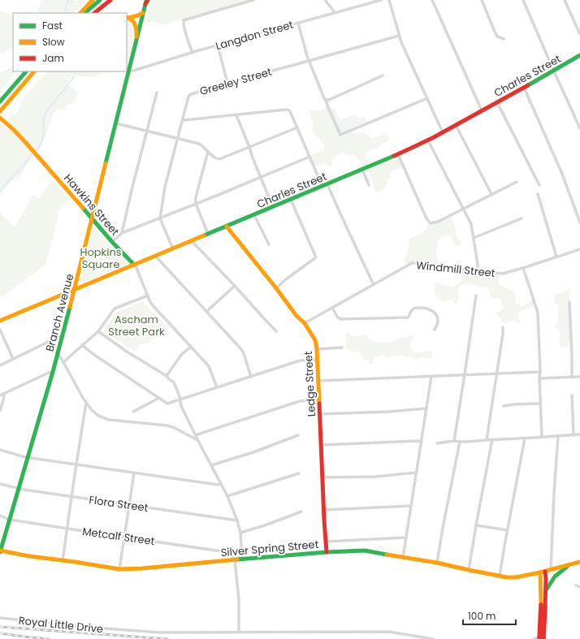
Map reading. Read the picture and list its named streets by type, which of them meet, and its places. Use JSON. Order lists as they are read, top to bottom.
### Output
{
  "streets": {
    "main road": [
      "Charles Street",
      "Hawkins Street",
      "Branch Avenue",
      "Ledge Street",
      "Silver Spring Street"
    ],
    "street": [
      "Langdon Street",
      "Greeley Street",
      "Windmill Street",
      "Flora Street",
      "Metcalf Street",
      "Royal Little Drive"
    ]
  },
  "crossings": [
    ["Langdon Street", "Branch Avenue"],
    ["Charles Street", "Hawkins Street"],
    ["Charles Street", "Branch Avenue"],
    ["Charles Street", "Ledge Street"],
    ["Hawkins Street", "Branch Avenue"],
    ["Windmill Street", "Ledge Street"],
    ["Branch Avenue", "Flora Street"],
    ["Branch Avenue", "Metcalf Street"],
    ["Branch Avenue", "Silver Spring Street"],
    ["Ledge Street", "Silver Spring Street"],
    ["Metcalf Street", "Silver Spring Street"]
  ],
  "parks": ["Hopkins Square", "Ascham Street Park"],
  "legend": ["Fast", "Slow", "Jam"],
  "scale_bar": "100 m"
}
